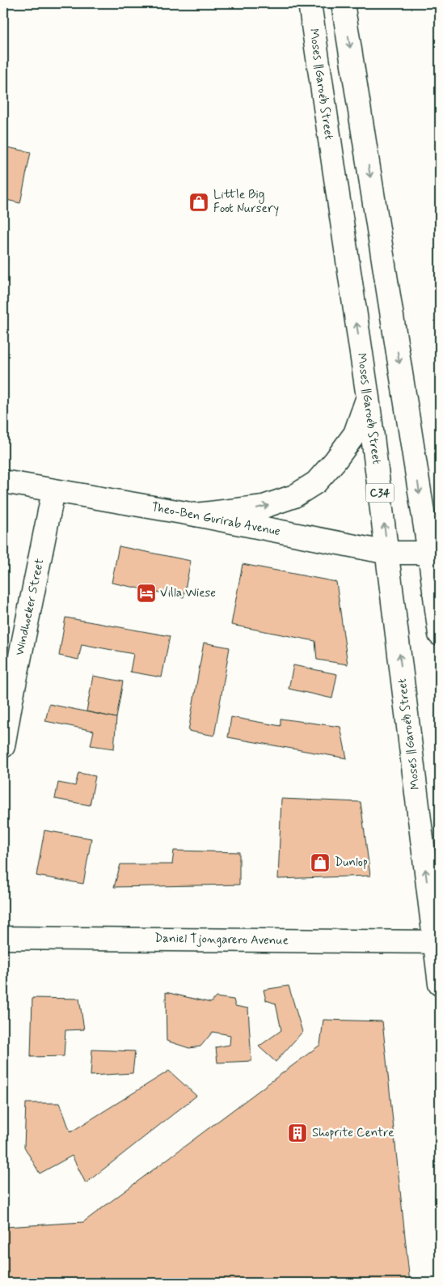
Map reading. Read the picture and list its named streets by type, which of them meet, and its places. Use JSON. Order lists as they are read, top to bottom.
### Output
{
  "streets": {
    "main road": [
      "Moses ǁGaroëb Street",
      "C34",
      "Theo-Ben Gurirab Avenue",
      "Windhoeker Street",
      "Daniel Tjongarero Avenue"
    ]
  },
  "crossings": [
    ["Moses ǁGaroëb Street", "Theo-Ben Gurirab Avenue"],
    ["Moses ǁGaroëb Street", "Daniel Tjongarero Avenue"],
    ["Theo-Ben Gurirab Avenue", "Windhoeker Street"]
  ],
  "places": {
    "shop": ["Little Big Foot Nursery", "Dunlop"],
    "hotel": ["Villa Wiese"],
    "building": ["Shoprite Centre"]
  }
}
